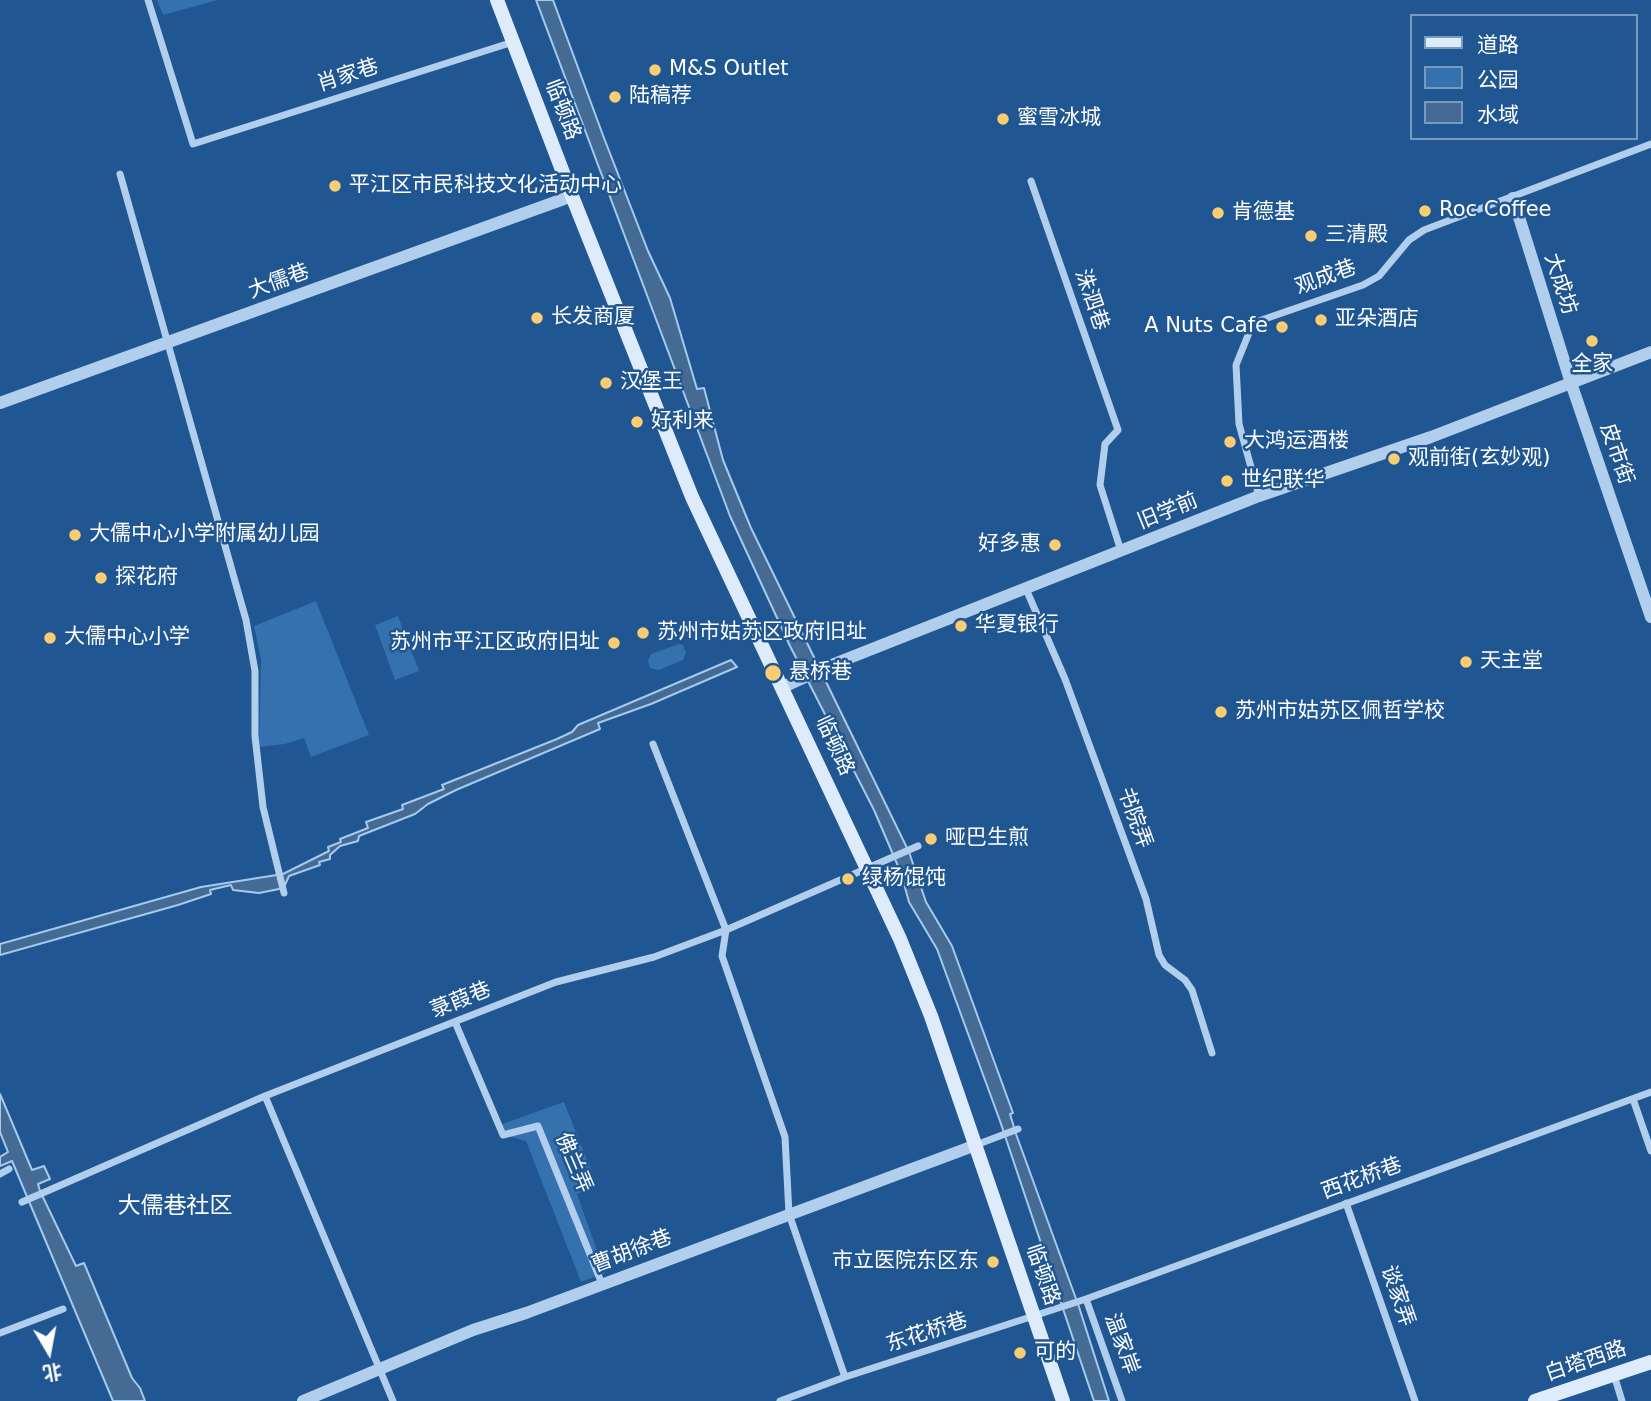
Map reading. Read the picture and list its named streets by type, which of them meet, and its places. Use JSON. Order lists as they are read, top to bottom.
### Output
{
  "streets": {
    "main road": ["临顿路", "白塔西路"],
    "street": [
      "肖家巷",
      "观成巷",
      "大儒巷",
      "大成坊",
      "洙泗巷",
      "皮市街",
      "旧学前",
      "书院弄",
      "菉葭巷",
      "佛兰弄",
      "西花桥巷",
      "曹胡徐巷",
      "谈家弄",
      "东花桥巷",
      "温家岸"
    ]
  },
  "crossings": [
    ["肖家巷", "临顿路"],
    ["临顿路", "大儒巷"],
    ["临顿路", "旧学前"],
    ["临顿路", "菉葭巷"],
    ["临顿路", "曹胡徐巷"],
    ["临顿路", "东花桥巷"],
    ["观成巷", "大成坊"],
    ["观成巷", "旧学前"],
    ["大成坊", "皮市街"],
    ["大成坊", "旧学前"],
    ["洙泗巷", "旧学前"],
    ["皮市街", "旧学前"],
    ["旧学前", "书院弄"],
    ["菉葭巷", "佛兰弄"],
    ["佛兰弄", "曹胡徐巷"],
    ["西花桥巷", "谈家弄"],
    ["西花桥巷", "东花桥巷"],
    ["西花桥巷", "温家岸"],
    ["东花桥巷", "温家岸"]
  ],
  "districts": ["大儒巷社区"],
  "places": [
    "M&S Outlet",
    "陆稿荐",
    "蜜雪冰城",
    "平江区市民科技文化活动中心",
    "Roc Coffee",
    "肯德基",
    "三清殿",
    "长发商厦",
    "亚朵酒店",
    "A Nuts Cafe",
    "全家",
    "汉堡王",
    "好利来",
    "大鸿运酒楼",
    "观前街(玄妙观)",
    "世纪联华",
    "大儒中心小学附属幼儿园",
    "好多惠",
    "探花府",
    "华夏银行",
    "苏州市姑苏区政府旧址",
    "大儒中心小学",
    "苏州市平江区政府旧址",
    "天主堂",
    "悬桥巷",
    "苏州市姑苏区佩哲学校",
    "哑巴生煎",
    "绿杨馄饨",
    "市立医院东区东",
    "可的"
  ],
  "legend": ["道路", "公园", "水域"],
  "north": "bottom"
}
